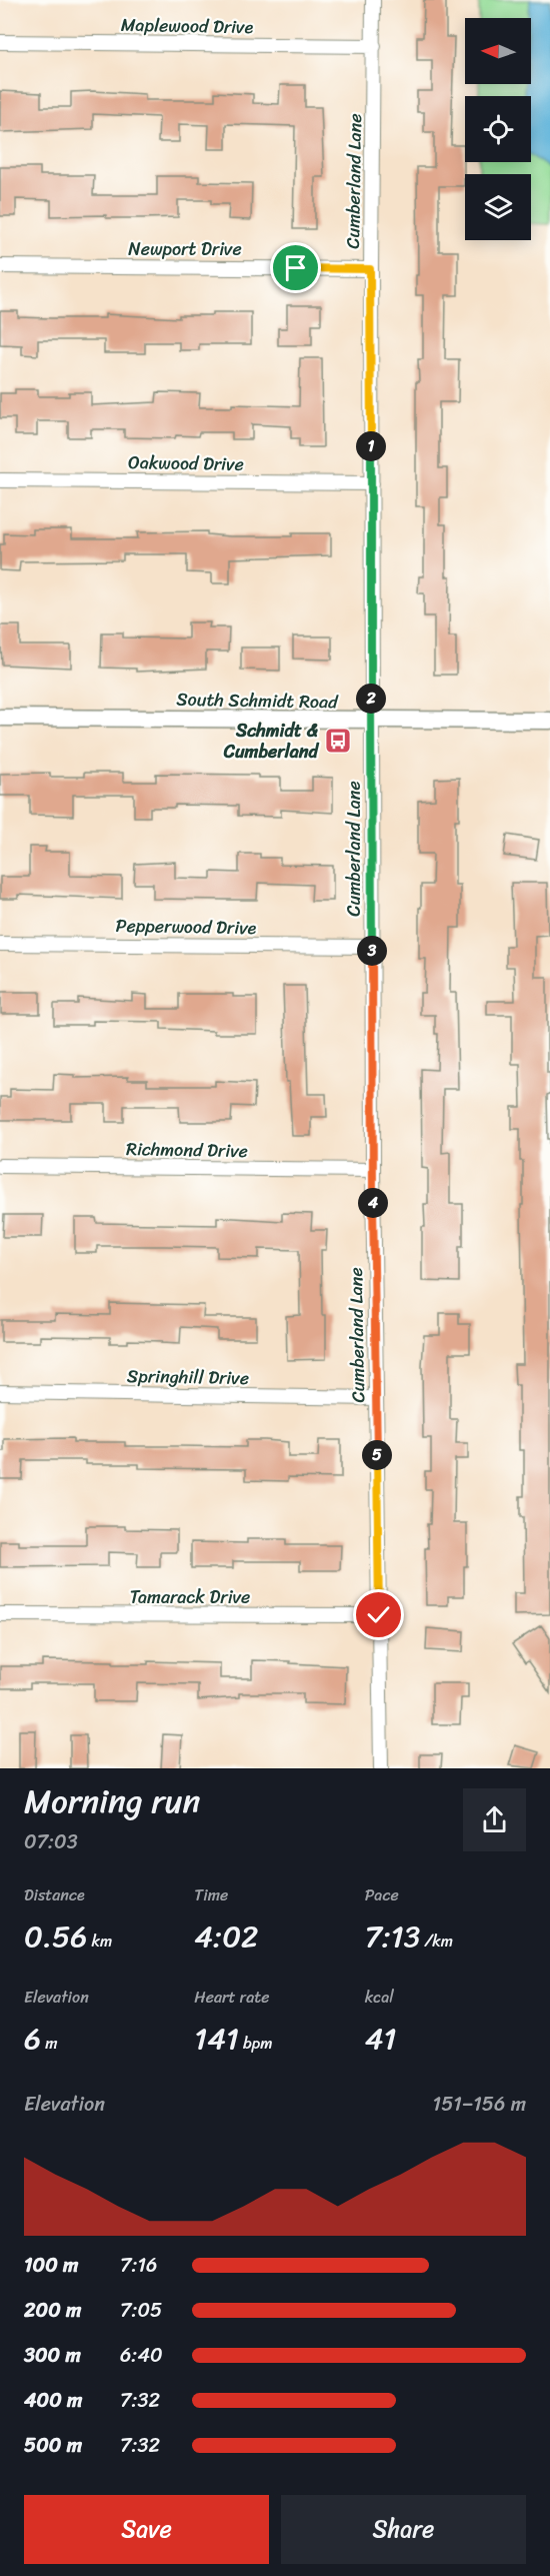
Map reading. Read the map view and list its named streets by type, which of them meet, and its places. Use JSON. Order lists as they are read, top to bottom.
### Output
{
  "streets": {
    "street": [
      "Maplewood Drive",
      "Cumberland Lane",
      "Newport Drive",
      "Oakwood Drive",
      "South Schmidt Road",
      "Pepperwood Drive",
      "Richmond Drive",
      "Springhill Drive",
      "Tamarack Drive"
    ]
  },
  "crossings": [
    ["Maplewood Drive", "Cumberland Lane"],
    ["Cumberland Lane", "Newport Drive"],
    ["Cumberland Lane", "Oakwood Drive"],
    ["Cumberland Lane", "South Schmidt Road"],
    ["Cumberland Lane", "Pepperwood Drive"],
    ["Cumberland Lane", "Richmond Drive"],
    ["Cumberland Lane", "Springhill Drive"],
    ["Cumberland Lane", "Tamarack Drive"]
  ],
  "places": {
    "bus stop": ["Schmidt & Cumberland"]
  },
  "north": "left",
  "page": {
    "pins": [
      "1",
      "2",
      "3",
      "4",
      "5"
    ],
    "heading": ["Morning run", "07:03"],
    "stats": [
      ["Distance", "0.56 km"],
      ["Time", "4:02"],
      ["Pace", "7:13 /km"],
      ["Elevation", "6 m"],
      ["Heart rate", "141 bpm"],
      ["kcal", "41"]
    ],
    "chart": ["Elevation", "151–156 m"],
    "list": [
      {
        "name": "100 m",
        "note": "7:16"
      },
      {
        "name": "200 m",
        "note": "7:05"
      },
      {
        "name": "300 m",
        "note": "6:40"
      },
      {
        "name": "400 m",
        "note": "7:32"
      },
      {
        "name": "500 m",
        "note": "7:32"
      }
    ],
    "buttons": ["Save", "Share"]
  }
}
